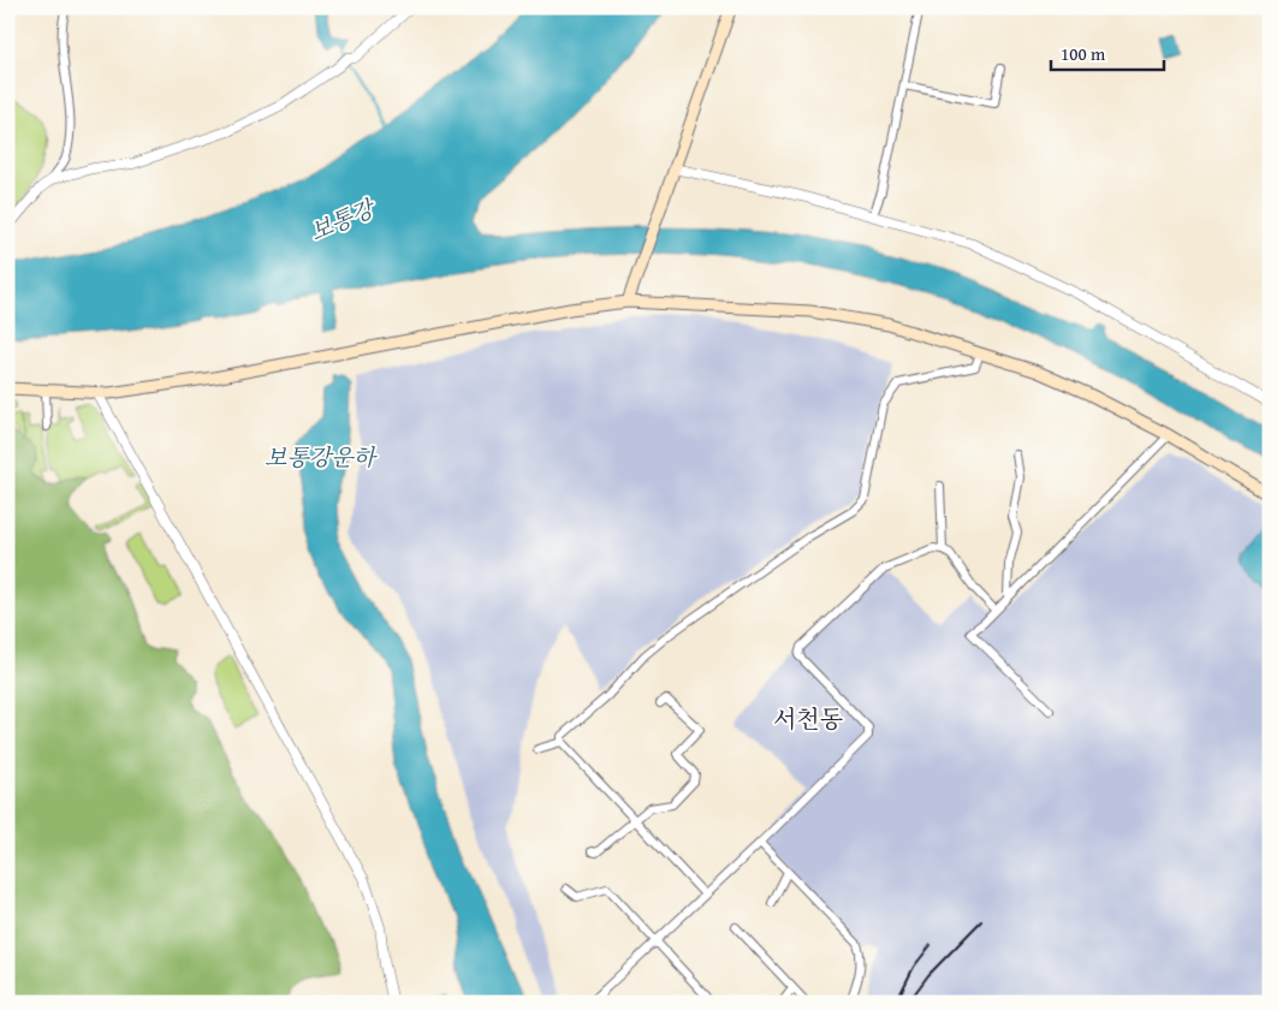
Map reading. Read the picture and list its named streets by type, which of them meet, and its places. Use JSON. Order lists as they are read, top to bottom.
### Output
{
  "districts": ["서천동"],
  "water": ["보통강", "보통강운하"],
  "scale_bar": "100 m"
}
